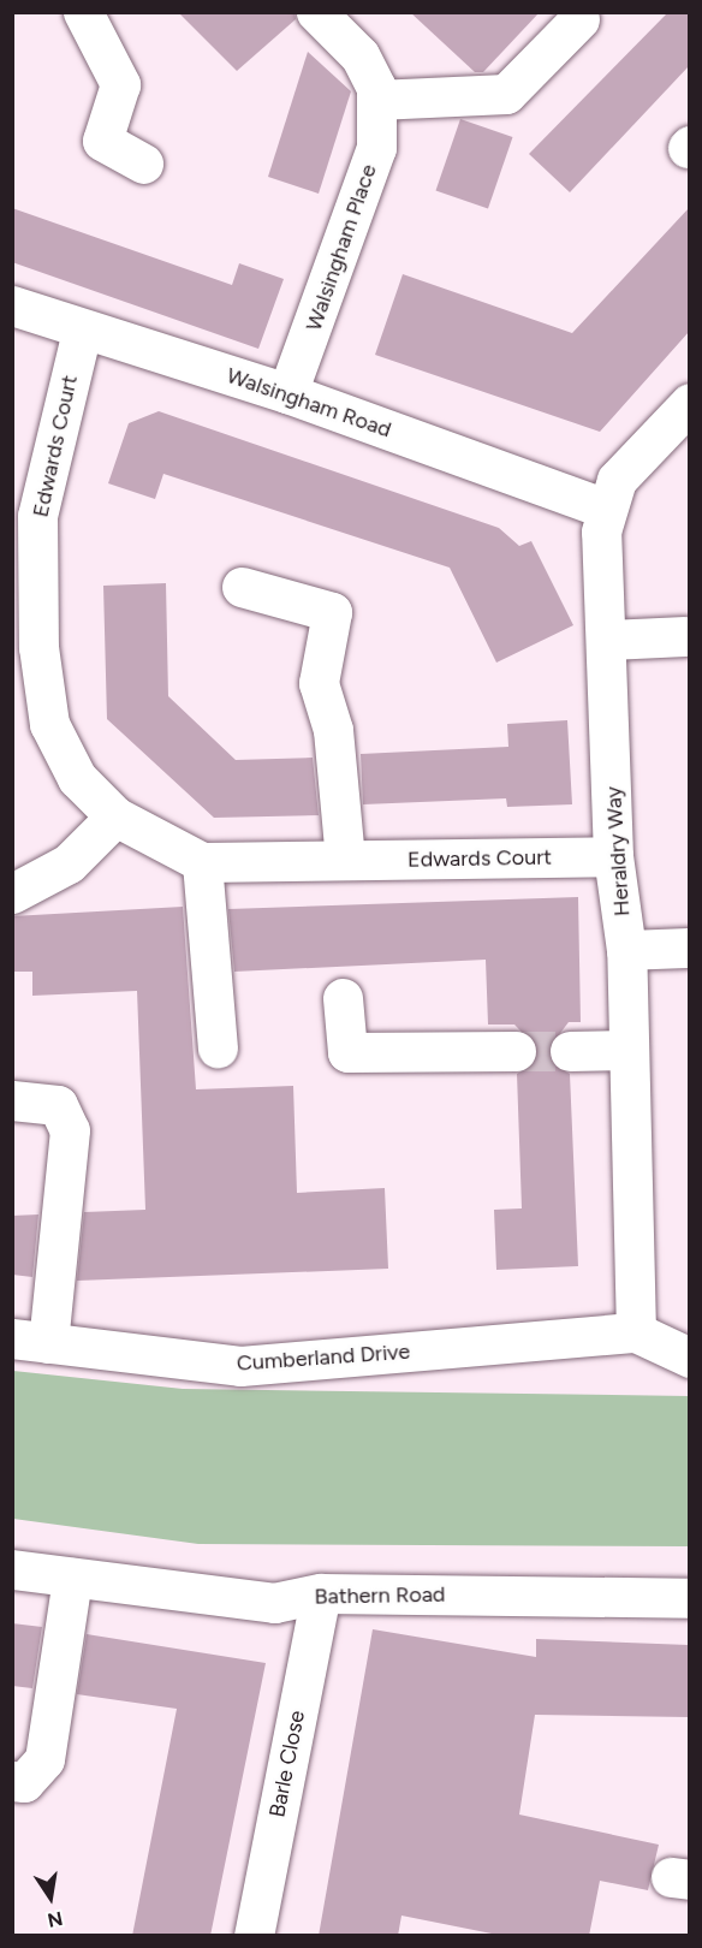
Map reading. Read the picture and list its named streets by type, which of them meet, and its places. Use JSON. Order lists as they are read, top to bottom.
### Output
{
  "streets": {
    "street": [
      "Walsingham Place",
      "Walsingham Road",
      "Edwards Court",
      "Heraldry Way",
      "Cumberland Drive",
      "Bathern Road",
      "Barle Close"
    ]
  },
  "crossings": [
    ["Walsingham Place", "Walsingham Road"],
    ["Walsingham Road", "Edwards Court"],
    ["Walsingham Road", "Heraldry Way"],
    ["Edwards Court", "Heraldry Way"],
    ["Heraldry Way", "Cumberland Drive"],
    ["Bathern Road", "Barle Close"]
  ],
  "north": "bottom"
}
